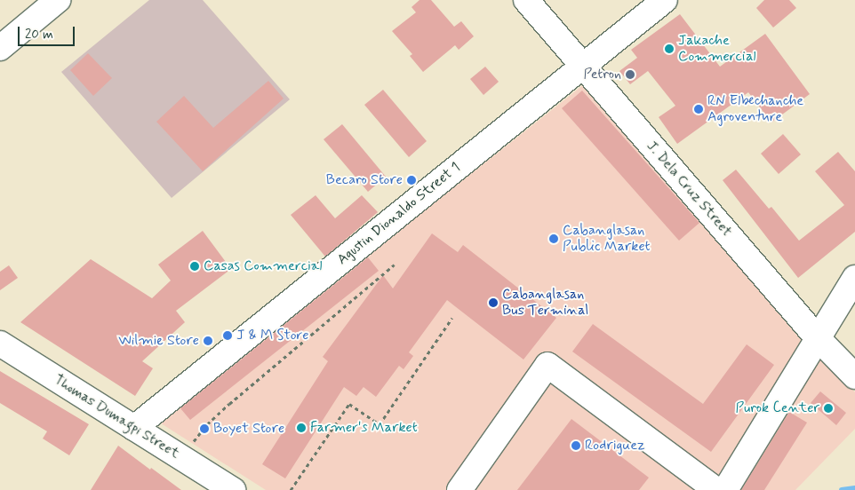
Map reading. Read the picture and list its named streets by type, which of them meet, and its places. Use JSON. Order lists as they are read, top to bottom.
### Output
{
  "streets": {
    "street": ["J. Dela Cruz Street", "Agustin Dionaldo Street 1", "Thomas Dumagpi Street"]
  },
  "crossings": [
    ["J. Dela Cruz Street", "Agustin Dionaldo Street 1"],
    ["Agustin Dionaldo Street 1", "Thomas Dumagpi Street"]
  ],
  "places": [
    "Jakache Commercial",
    "Petron",
    "RN Elbechanche Agroventure",
    "Becaro Store",
    "Cabanglasan Public Market",
    "Casas Commercial",
    "Cabanglasan Bus Terminal",
    "J & M Store",
    "Wilmie Store",
    "Purok Center",
    "Farmer's Market",
    "Boyet Store",
    "Rodriguez"
  ],
  "scale_bar": "20 m"
}
